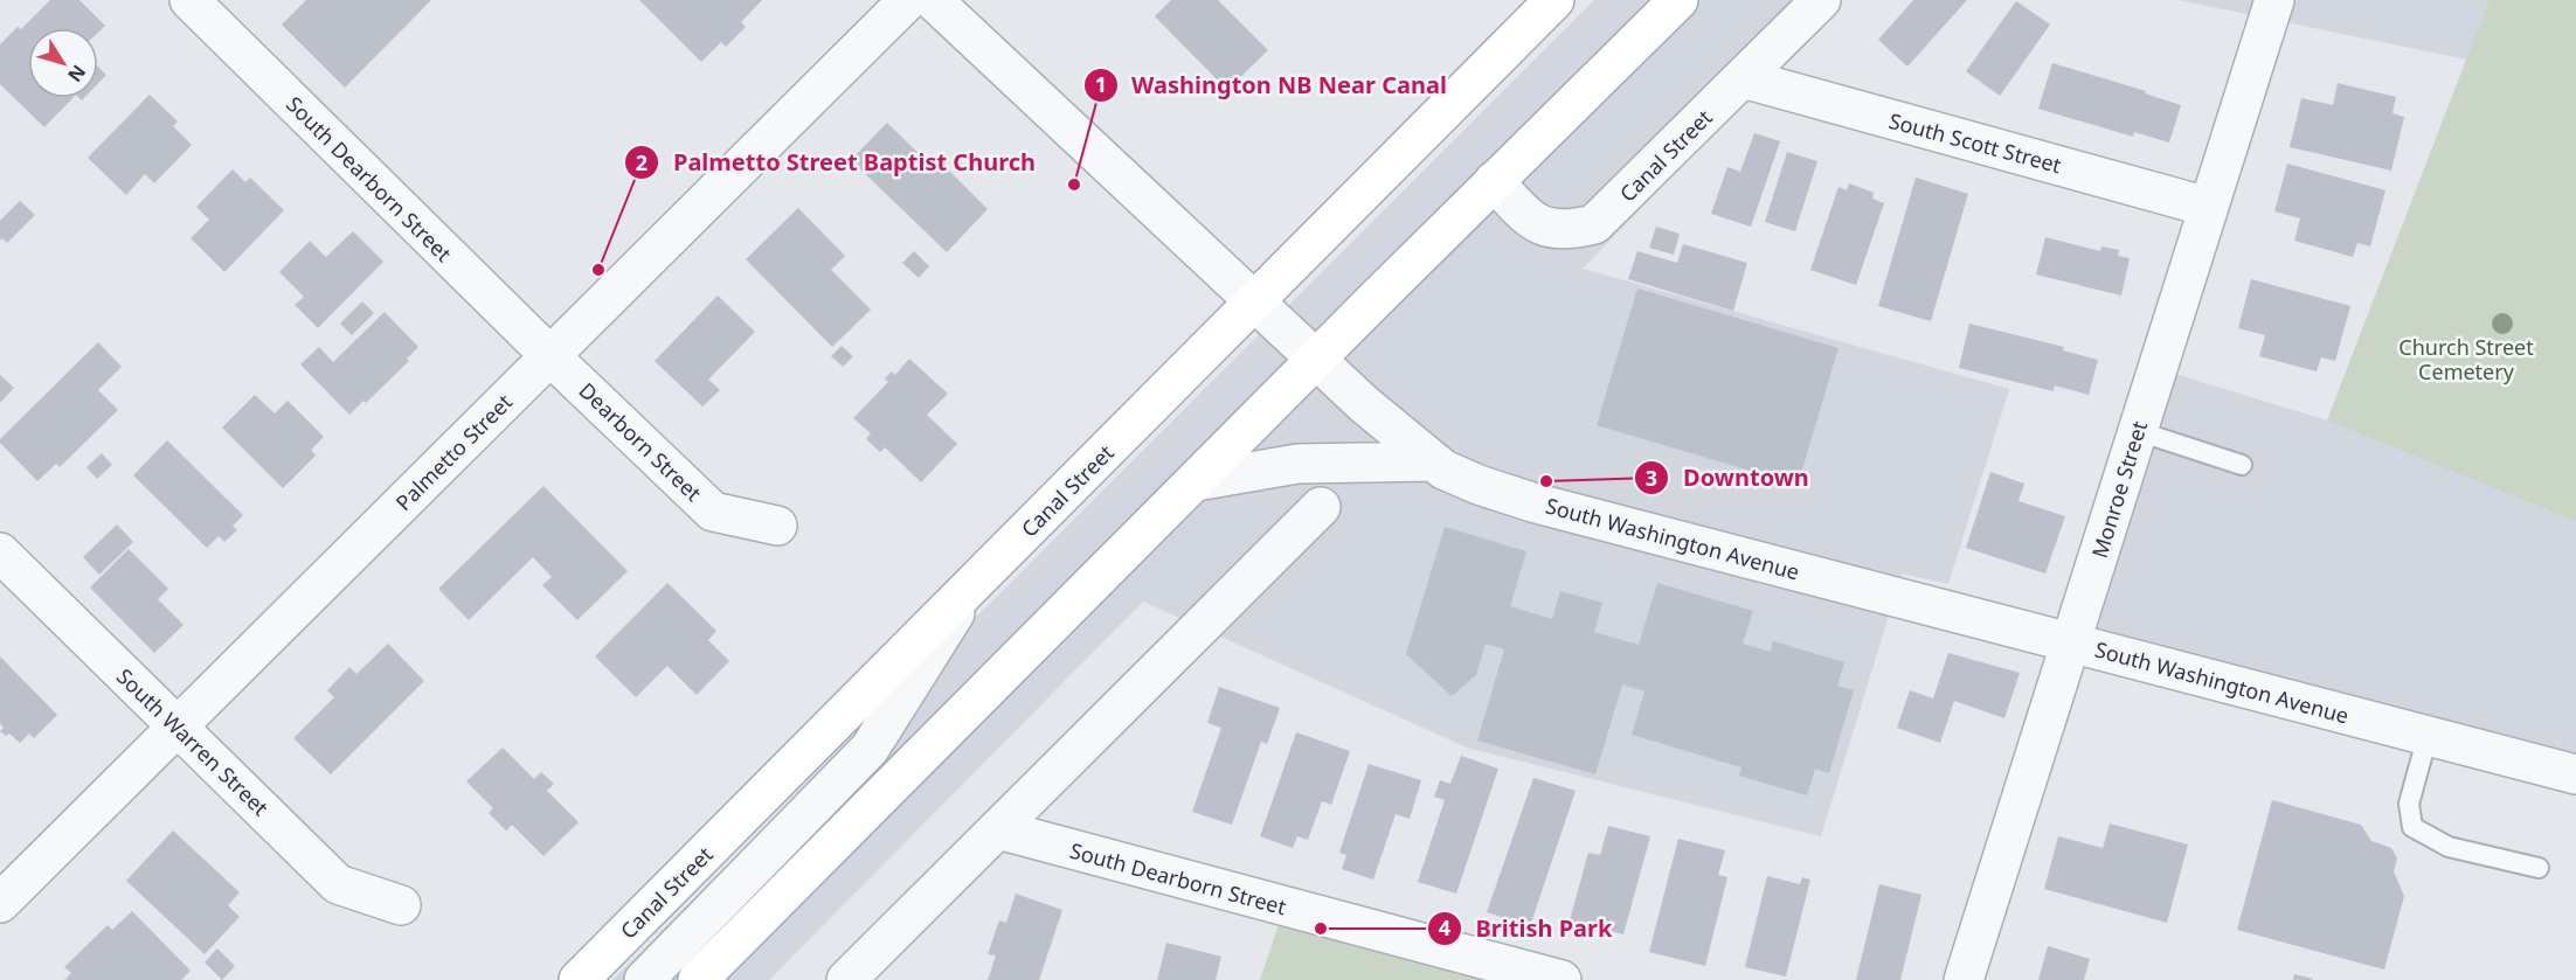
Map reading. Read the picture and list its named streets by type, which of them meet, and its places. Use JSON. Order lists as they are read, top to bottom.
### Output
{
  "streets": {
    "main road": ["Canal Street"],
    "street": [
      "South Scott Street",
      "South Dearborn Street",
      "Dearborn Street",
      "Palmetto Street",
      "Monroe Street",
      "South Washington Avenue",
      "South Warren Street"
    ]
  },
  "crossings": [
    ["South Scott Street", "Canal Street"],
    ["South Scott Street", "Monroe Street"],
    ["Canal Street", "South Washington Avenue"],
    ["South Dearborn Street", "Dearborn Street"],
    ["South Dearborn Street", "Palmetto Street"],
    ["Dearborn Street", "Palmetto Street"],
    ["Palmetto Street", "South Warren Street"],
    ["Monroe Street", "South Washington Avenue"]
  ],
  "parks": ["Church Street Cemetery"],
  "places": [
    "Washington NB Near Canal",
    "Palmetto Street Baptist Church",
    "Downtown",
    "British Park"
  ],
  "north": "bottom right"
}
